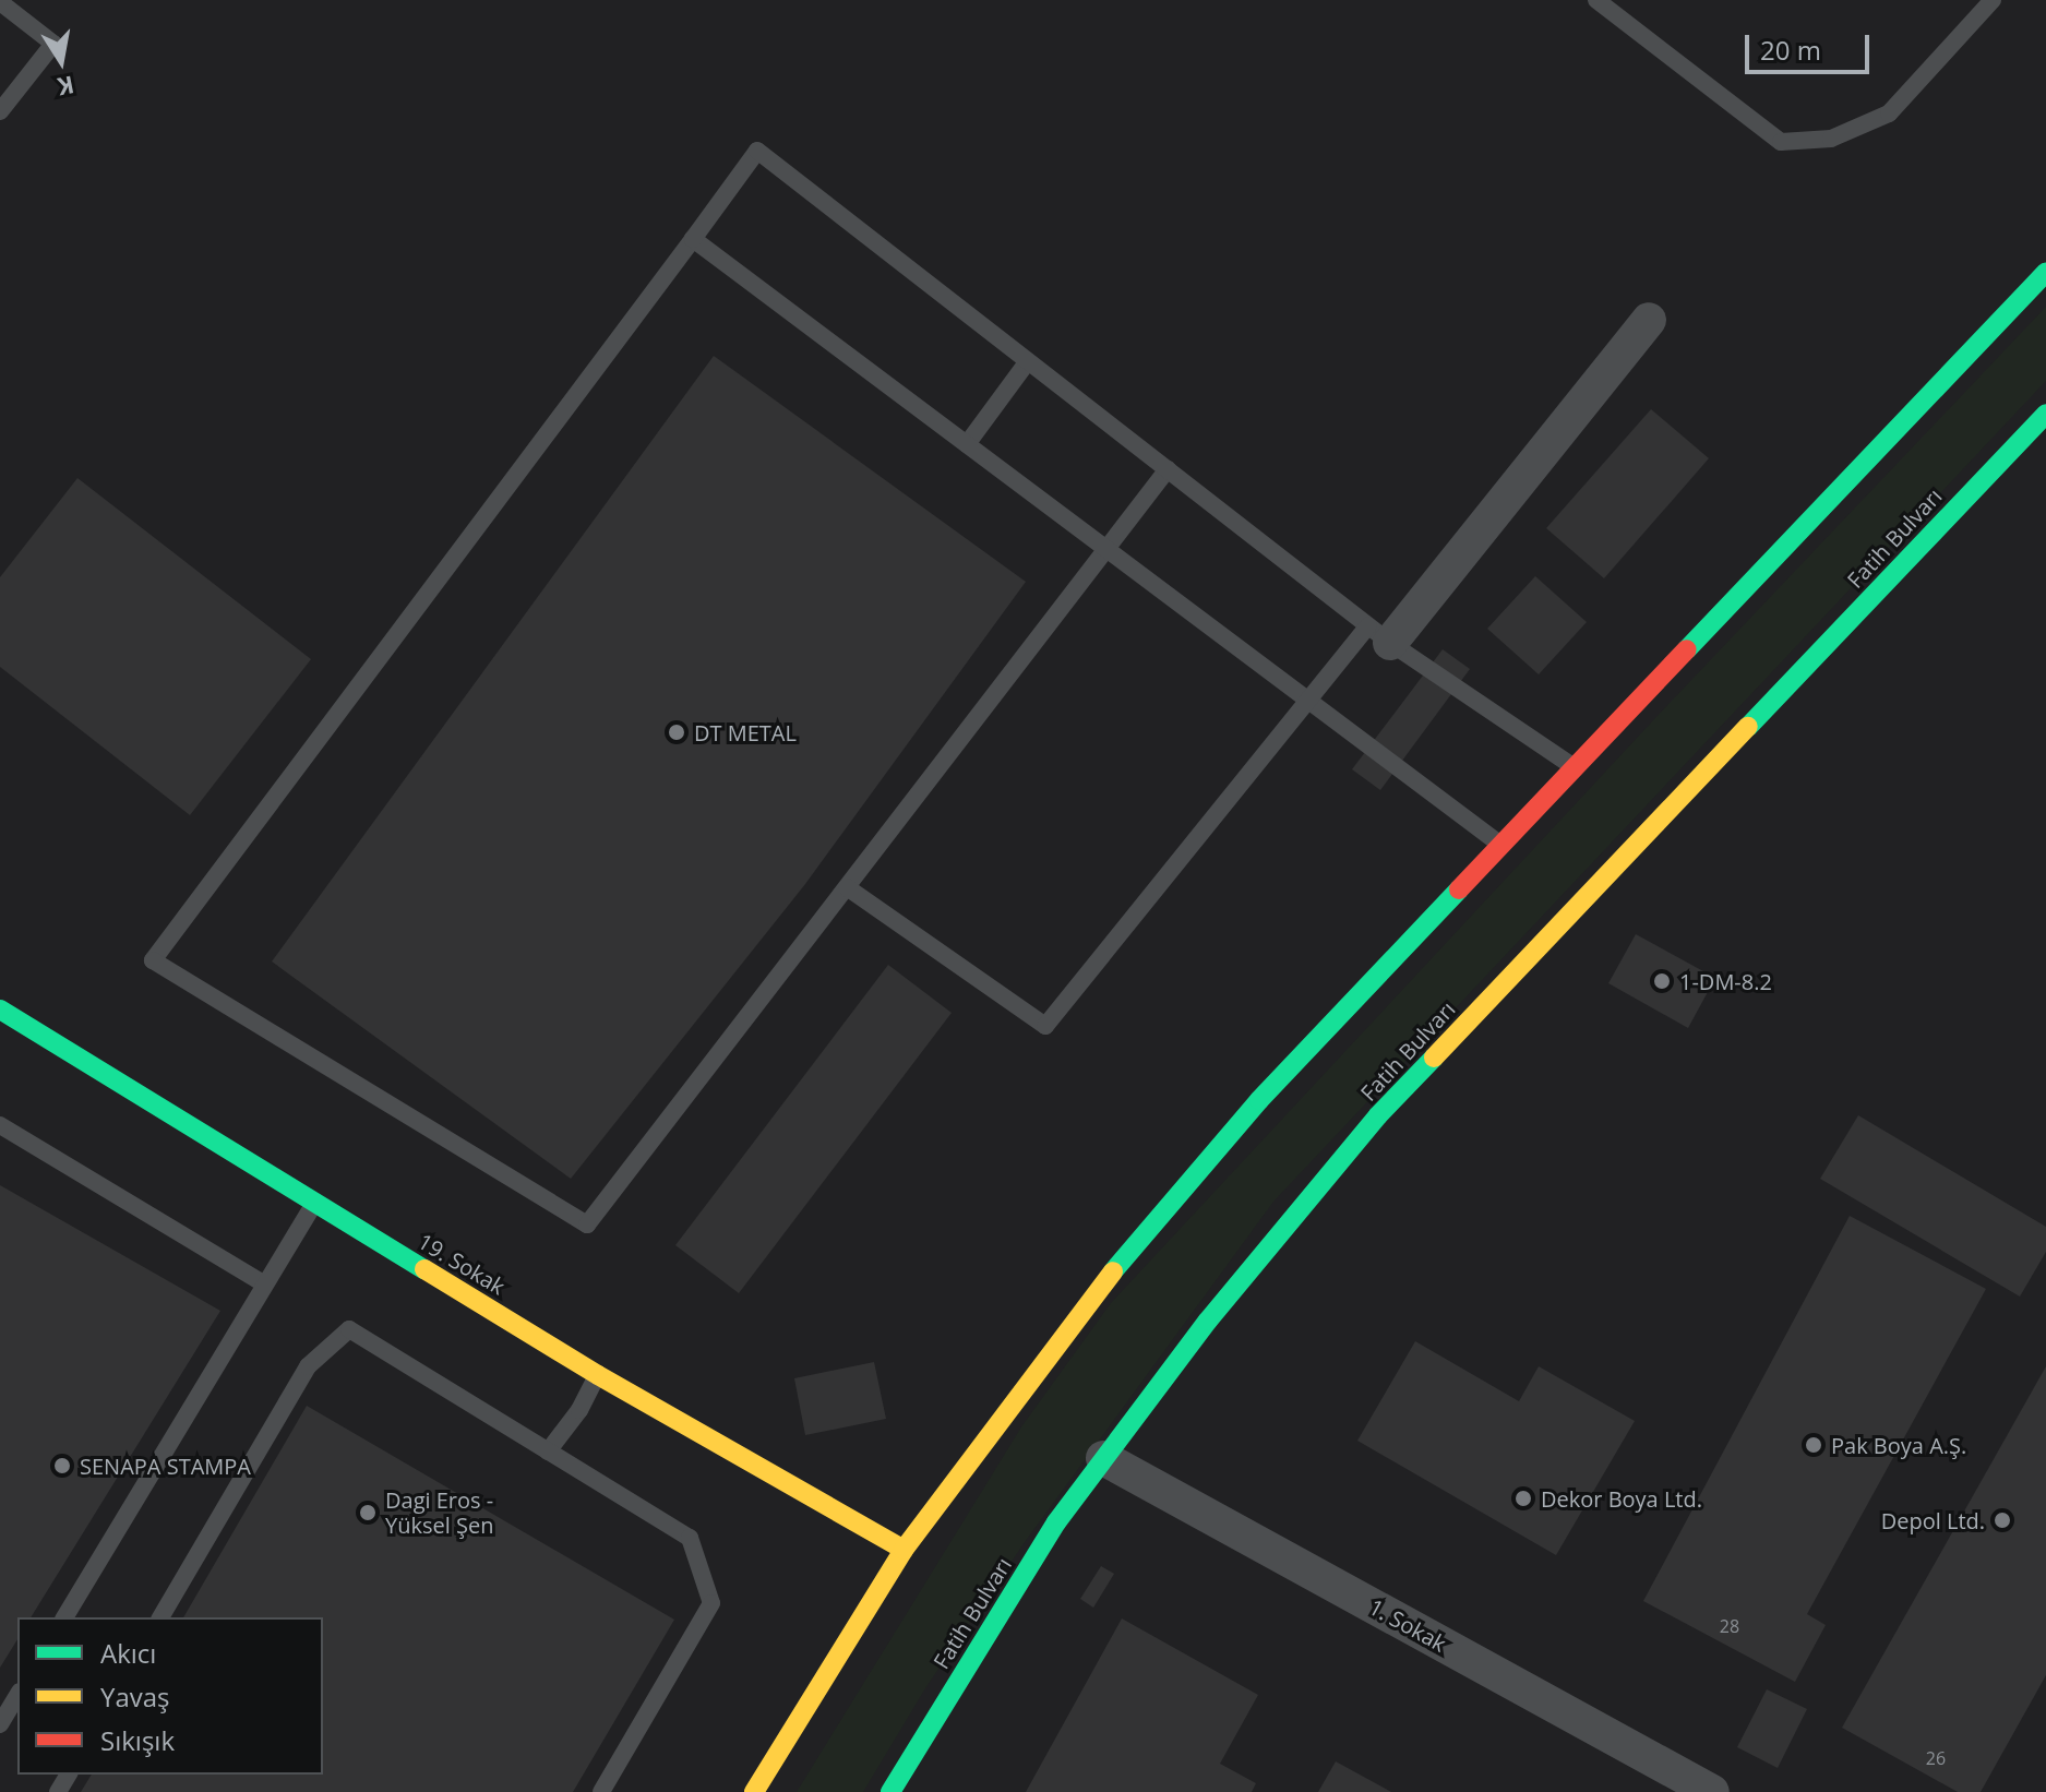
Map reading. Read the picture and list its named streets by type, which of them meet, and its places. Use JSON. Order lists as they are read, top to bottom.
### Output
{
  "streets": {
    "main road": ["Fatih Bulvarı", "19. Sokak"],
    "street": ["1. Sokak"]
  },
  "crossings": [
    ["Fatih Bulvarı", "1. Sokak"]
  ],
  "places": [
    "DT METAL",
    "1-DM-8.2",
    "Pak Boya A.Ş.",
    "SENAPA STAMPA",
    "Dekor Boya Ltd.",
    "Dagi Eros - Yüksel Şen",
    "Depol Ltd."
  ],
  "house_numbers": ["28", "26"],
  "legend": ["Akıcı", "Yavaş", "Sıkışık"],
  "scale_bar": "20 m",
  "north": "bottom"
}
